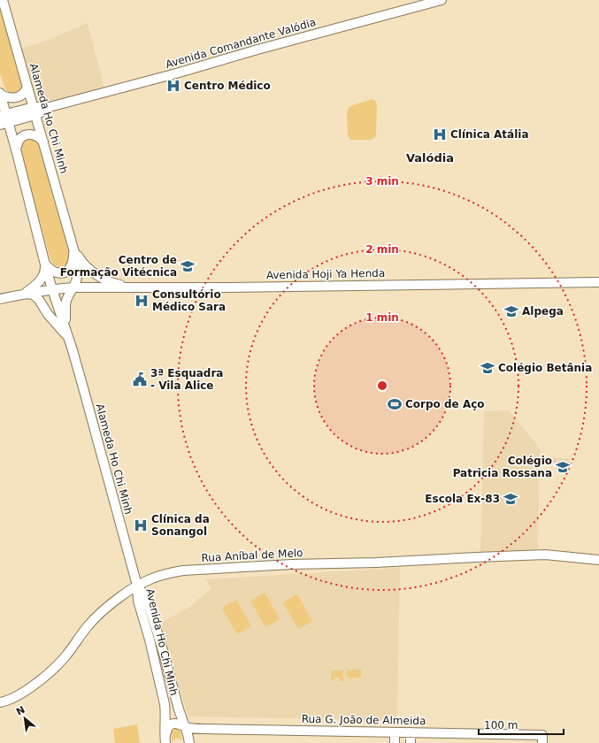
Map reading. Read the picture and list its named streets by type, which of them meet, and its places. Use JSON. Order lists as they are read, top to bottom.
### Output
{
  "streets": {
    "main road": [
      "Avenida Comandante Valódia",
      "Alameda Ho Chi Minh",
      "Avenida Hoji Ya Henda",
      "Rua Aníbal de Melo",
      "Avenida Ho Chi Minh",
      "Rua G. João de Almeida"
    ]
  },
  "crossings": [
    ["Avenida Comandante Valódia", "Alameda Ho Chi Minh"],
    ["Alameda Ho Chi Minh", "Rua Aníbal de Melo"],
    ["Alameda Ho Chi Minh", "Avenida Ho Chi Minh"],
    ["Rua Aníbal de Melo", "Avenida Ho Chi Minh"],
    ["Avenida Ho Chi Minh", "Rua G. João de Almeida"]
  ],
  "districts": ["Valódia"],
  "places": {
    "hospital": [
      "Centro Médico",
      "Clínica Atália",
      "Consultório Médico Sara",
      "Clínica da Sonangol"
    ],
    "school or university": [
      "Centro de Formação Vitécnica",
      "Alpega",
      "Colégio Betânia",
      "Colégio Patricia Rossana",
      "Escola Ex-83"
    ],
    "public building": ["3ª Esquadra - Vila Alice"],
    "sports": ["Corpo de Aço"]
  },
  "scale_bar": "100 m",
  "north": "top left",
  "rings": ["3 min", "2 min", "1 min"]
}
